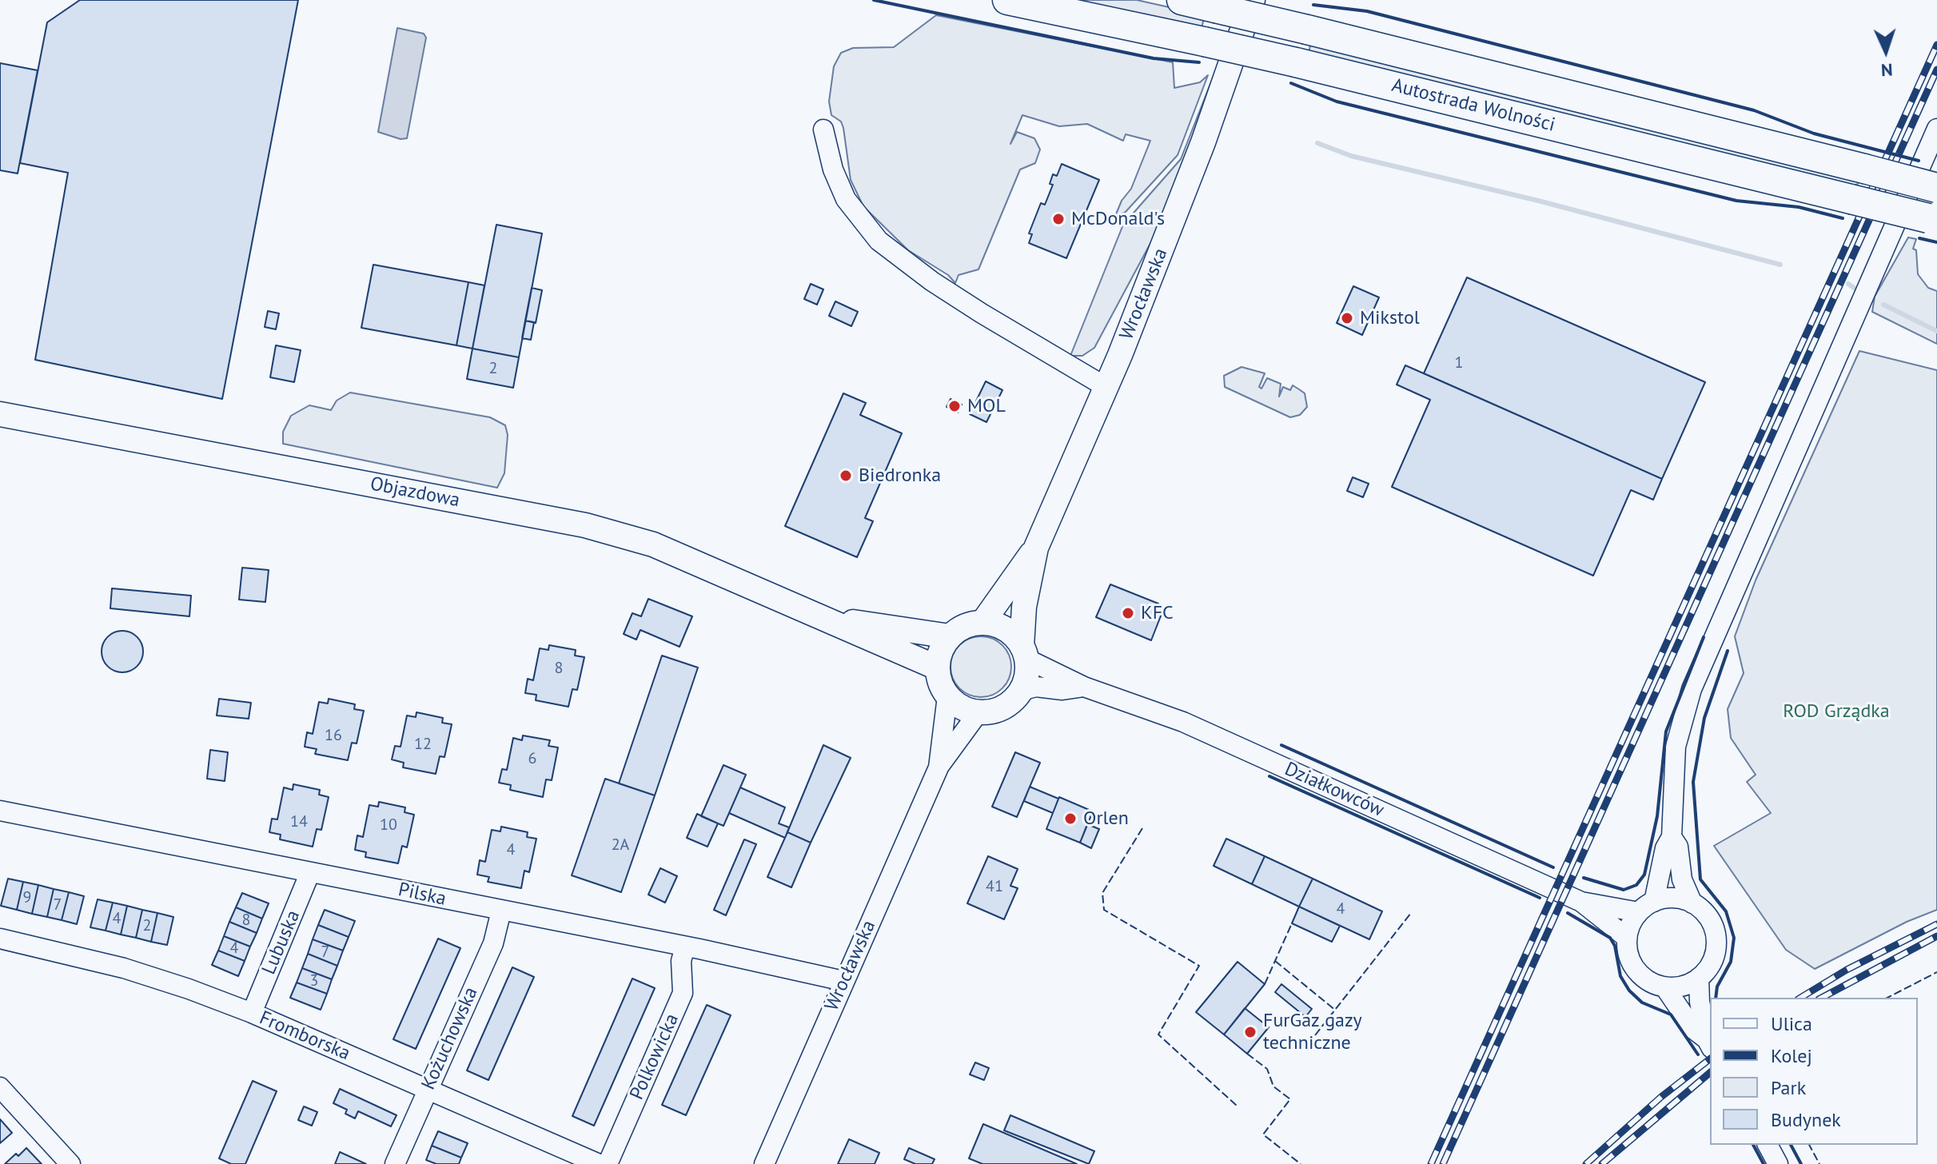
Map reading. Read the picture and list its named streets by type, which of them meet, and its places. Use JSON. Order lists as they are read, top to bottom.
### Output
{
  "streets": {
    "highway": ["Autostrada Wolności"],
    "main road": ["Wrocławska", "Objazdowa"],
    "street": [
      "Działkowców",
      "Pilska",
      "Lubuska",
      "Fromborska",
      "Kożuchowska",
      "Polkowicka"
    ]
  },
  "crossings": [
    ["Wrocławska", "Objazdowa"],
    ["Wrocławska", "Działkowców"],
    ["Wrocławska", "Pilska"],
    ["Objazdowa", "Działkowców"],
    ["Pilska", "Lubuska"],
    ["Pilska", "Kożuchowska"],
    ["Pilska", "Polkowicka"],
    ["Lubuska", "Fromborska"],
    ["Fromborska", "Kożuchowska"]
  ],
  "parks": ["ROD Grządka"],
  "places": [
    "McDonald's",
    "Mikstol",
    "MOL",
    "Biedronka",
    "KFC",
    "Orlen",
    "FurGaz gazy techniczne"
  ],
  "house_numbers": [
    "1",
    "2",
    "8",
    "16",
    "12",
    "6",
    "14",
    "10",
    "2A",
    "4",
    "41",
    "9",
    "7",
    "4",
    "4",
    "8",
    "2",
    "4",
    "7",
    "3"
  ],
  "legend": [
    "Ulica",
    "Kolej",
    "Park",
    "Budynek"
  ],
  "north": "bottom"
}
